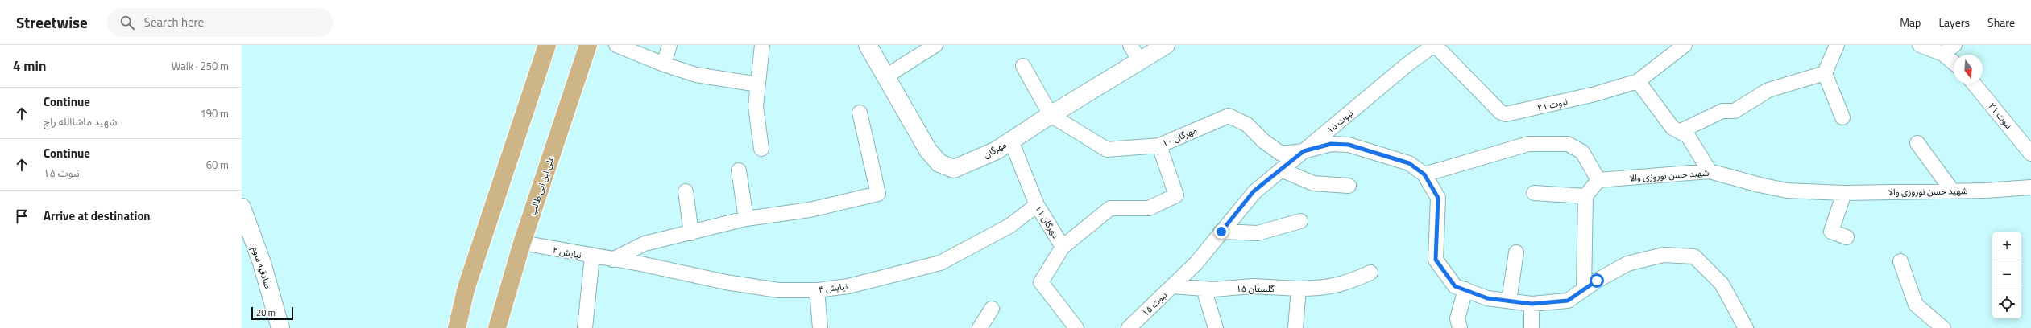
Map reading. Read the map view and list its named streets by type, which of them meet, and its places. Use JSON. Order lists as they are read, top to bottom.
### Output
{
  "streets": {
    "main road": ["علی ابن ابی طالب"],
    "street": [
      "نبوت ۲۱",
      "نبوت ۱۵",
      "مهرگان ۱۰",
      "مهرگان",
      "شهید حسن نوروزی والا",
      "مهرگان ۱۱",
      "نیایش ۴",
      "صادقیه سوم",
      "گلستان ۱۵"
    ]
  },
  "crossings": [
    ["نبوت ۲۱", "نبوت ۱۵"],
    ["نبوت ۱۵", "مهرگان ۱۰"],
    ["نبوت ۱۵", "گلستان ۱۵"],
    ["مهرگان ۱۰", "مهرگان"],
    ["مهرگان", "مهرگان ۱۱"],
    ["علی ابن ابی طالب", "نیایش ۴"],
    ["مهرگان ۱۱", "نیایش ۴"]
  ],
  "scale_bar": "20 m",
  "north": "bottom",
  "page": {
    "header": "Streetwise",
    "search": "Search here",
    "nav": ["Map", "Layers", "Share"],
    "heading": ["4 min", "Walk · 250 m"],
    "list": [
      ["Continue", "شهید ماشاالله راج", "190 m"],
      ["Continue", "نبوت ۱۵", "60 m"],
      "Arrive at destination"
    ],
    "map_buttons": ["+", "−"],
    "scale": "20 m"
  }
}
